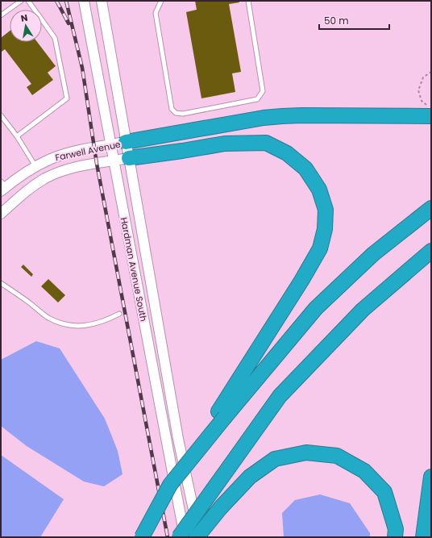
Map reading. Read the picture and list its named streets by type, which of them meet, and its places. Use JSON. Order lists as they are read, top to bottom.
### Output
{
  "streets": {
    "street": ["Farwell Avenue", "Hardman Avenue South"]
  },
  "crossings": [
    ["Farwell Avenue", "Hardman Avenue South"]
  ],
  "scale_bar": "50 m",
  "north": "top"
}
